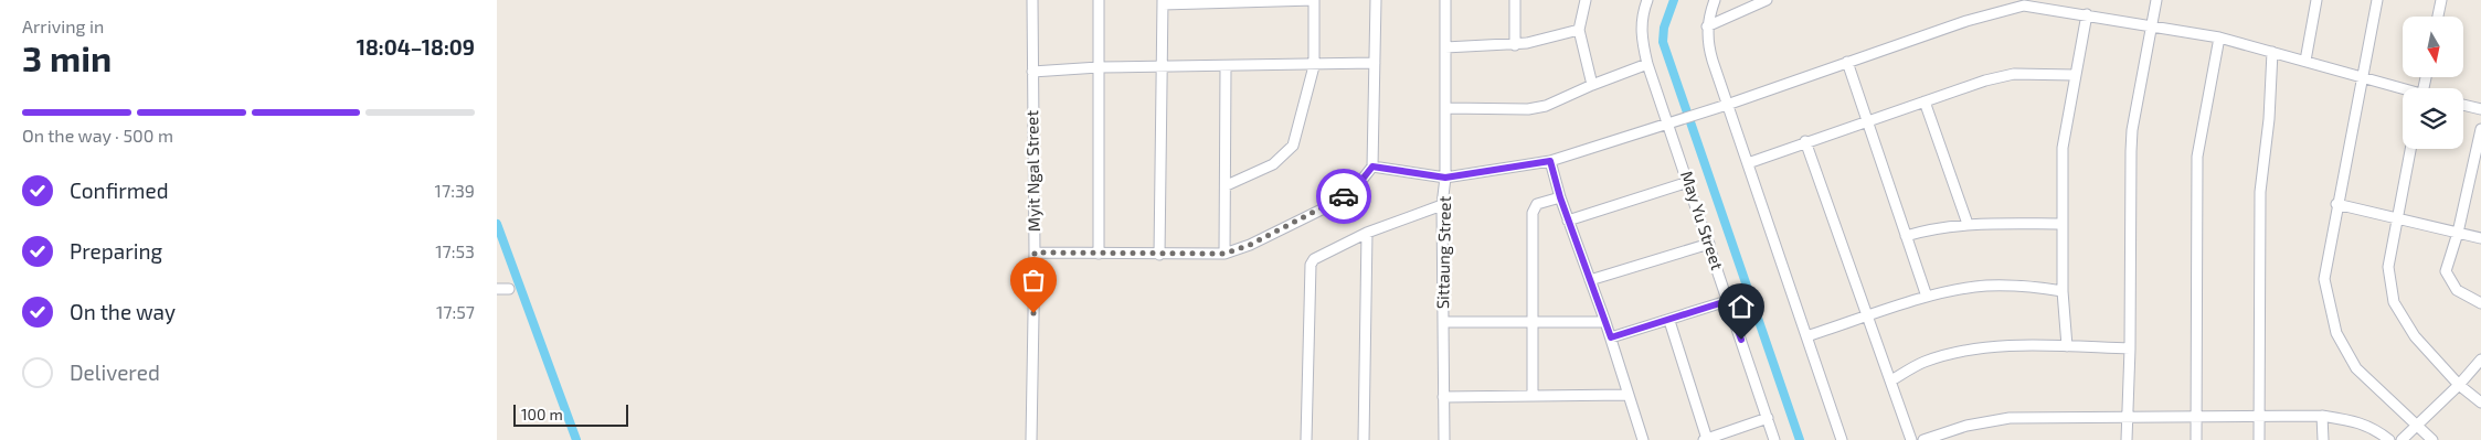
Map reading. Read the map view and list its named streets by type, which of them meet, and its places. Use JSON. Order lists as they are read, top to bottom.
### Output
{
  "streets": {
    "street": ["Myit Ngal Street", "May Yu Street", "Sittaung Street"]
  },
  "scale_bar": "100 m",
  "north": "bottom",
  "page": {
    "heading": ["3 min", "Arriving in", "18:04–18:09"],
    "bar": "On the way · 500 m",
    "list": [
      ["Confirmed", "17:39"],
      ["Preparing", "17:53"],
      ["On the way", "17:57"],
      "Delivered"
    ],
    "scale": "100 m"
  }
}
